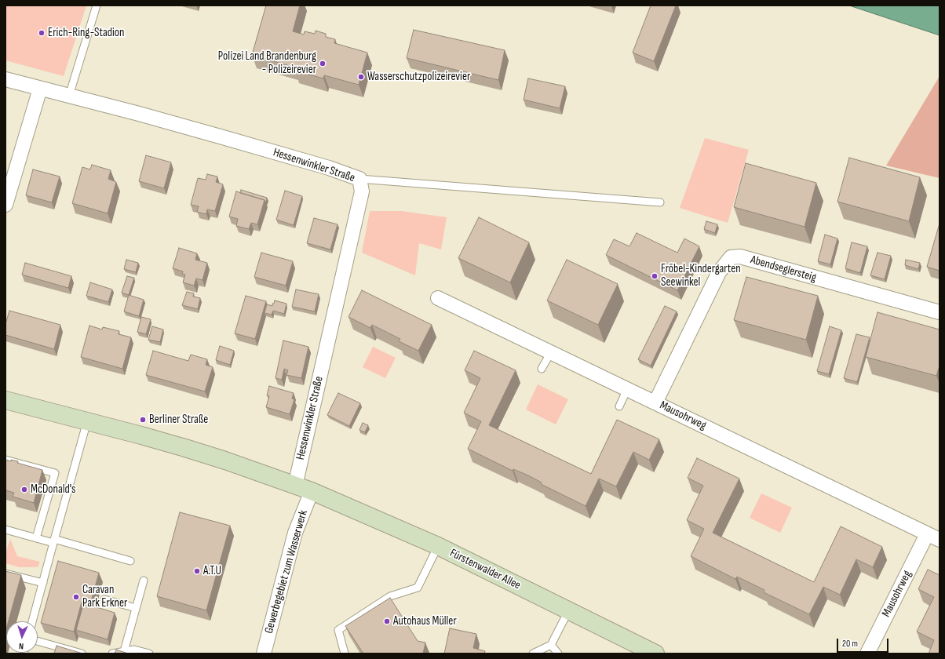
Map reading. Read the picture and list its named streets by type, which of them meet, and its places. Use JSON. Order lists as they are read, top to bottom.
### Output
{
  "streets": {
    "main road": ["Fürstenwalder Allee"],
    "street": [
      "Hessenwinkler Straße",
      "Abendseglersteig",
      "Mausohrweg",
      "Gewerbegebiet zum Wasserwerk"
    ]
  },
  "crossings": [
    ["Abendseglersteig", "Mausohrweg"],
    ["Fürstenwalder Allee", "Gewerbegebiet zum Wasserwerk"]
  ],
  "places": [
    "Erich-Ring-Stadion",
    "Polizei Land Brandenburg - Polizeirevier",
    "Wasserschutzpolizeirevier",
    "Fröbel-Kindergarten Seewinkel",
    "Berliner Straße",
    "McDonald's",
    "A.T.U",
    "Caravan Park Erkner",
    "Autohaus Müller"
  ],
  "scale_bar": "20 m",
  "north": "bottom"
}
